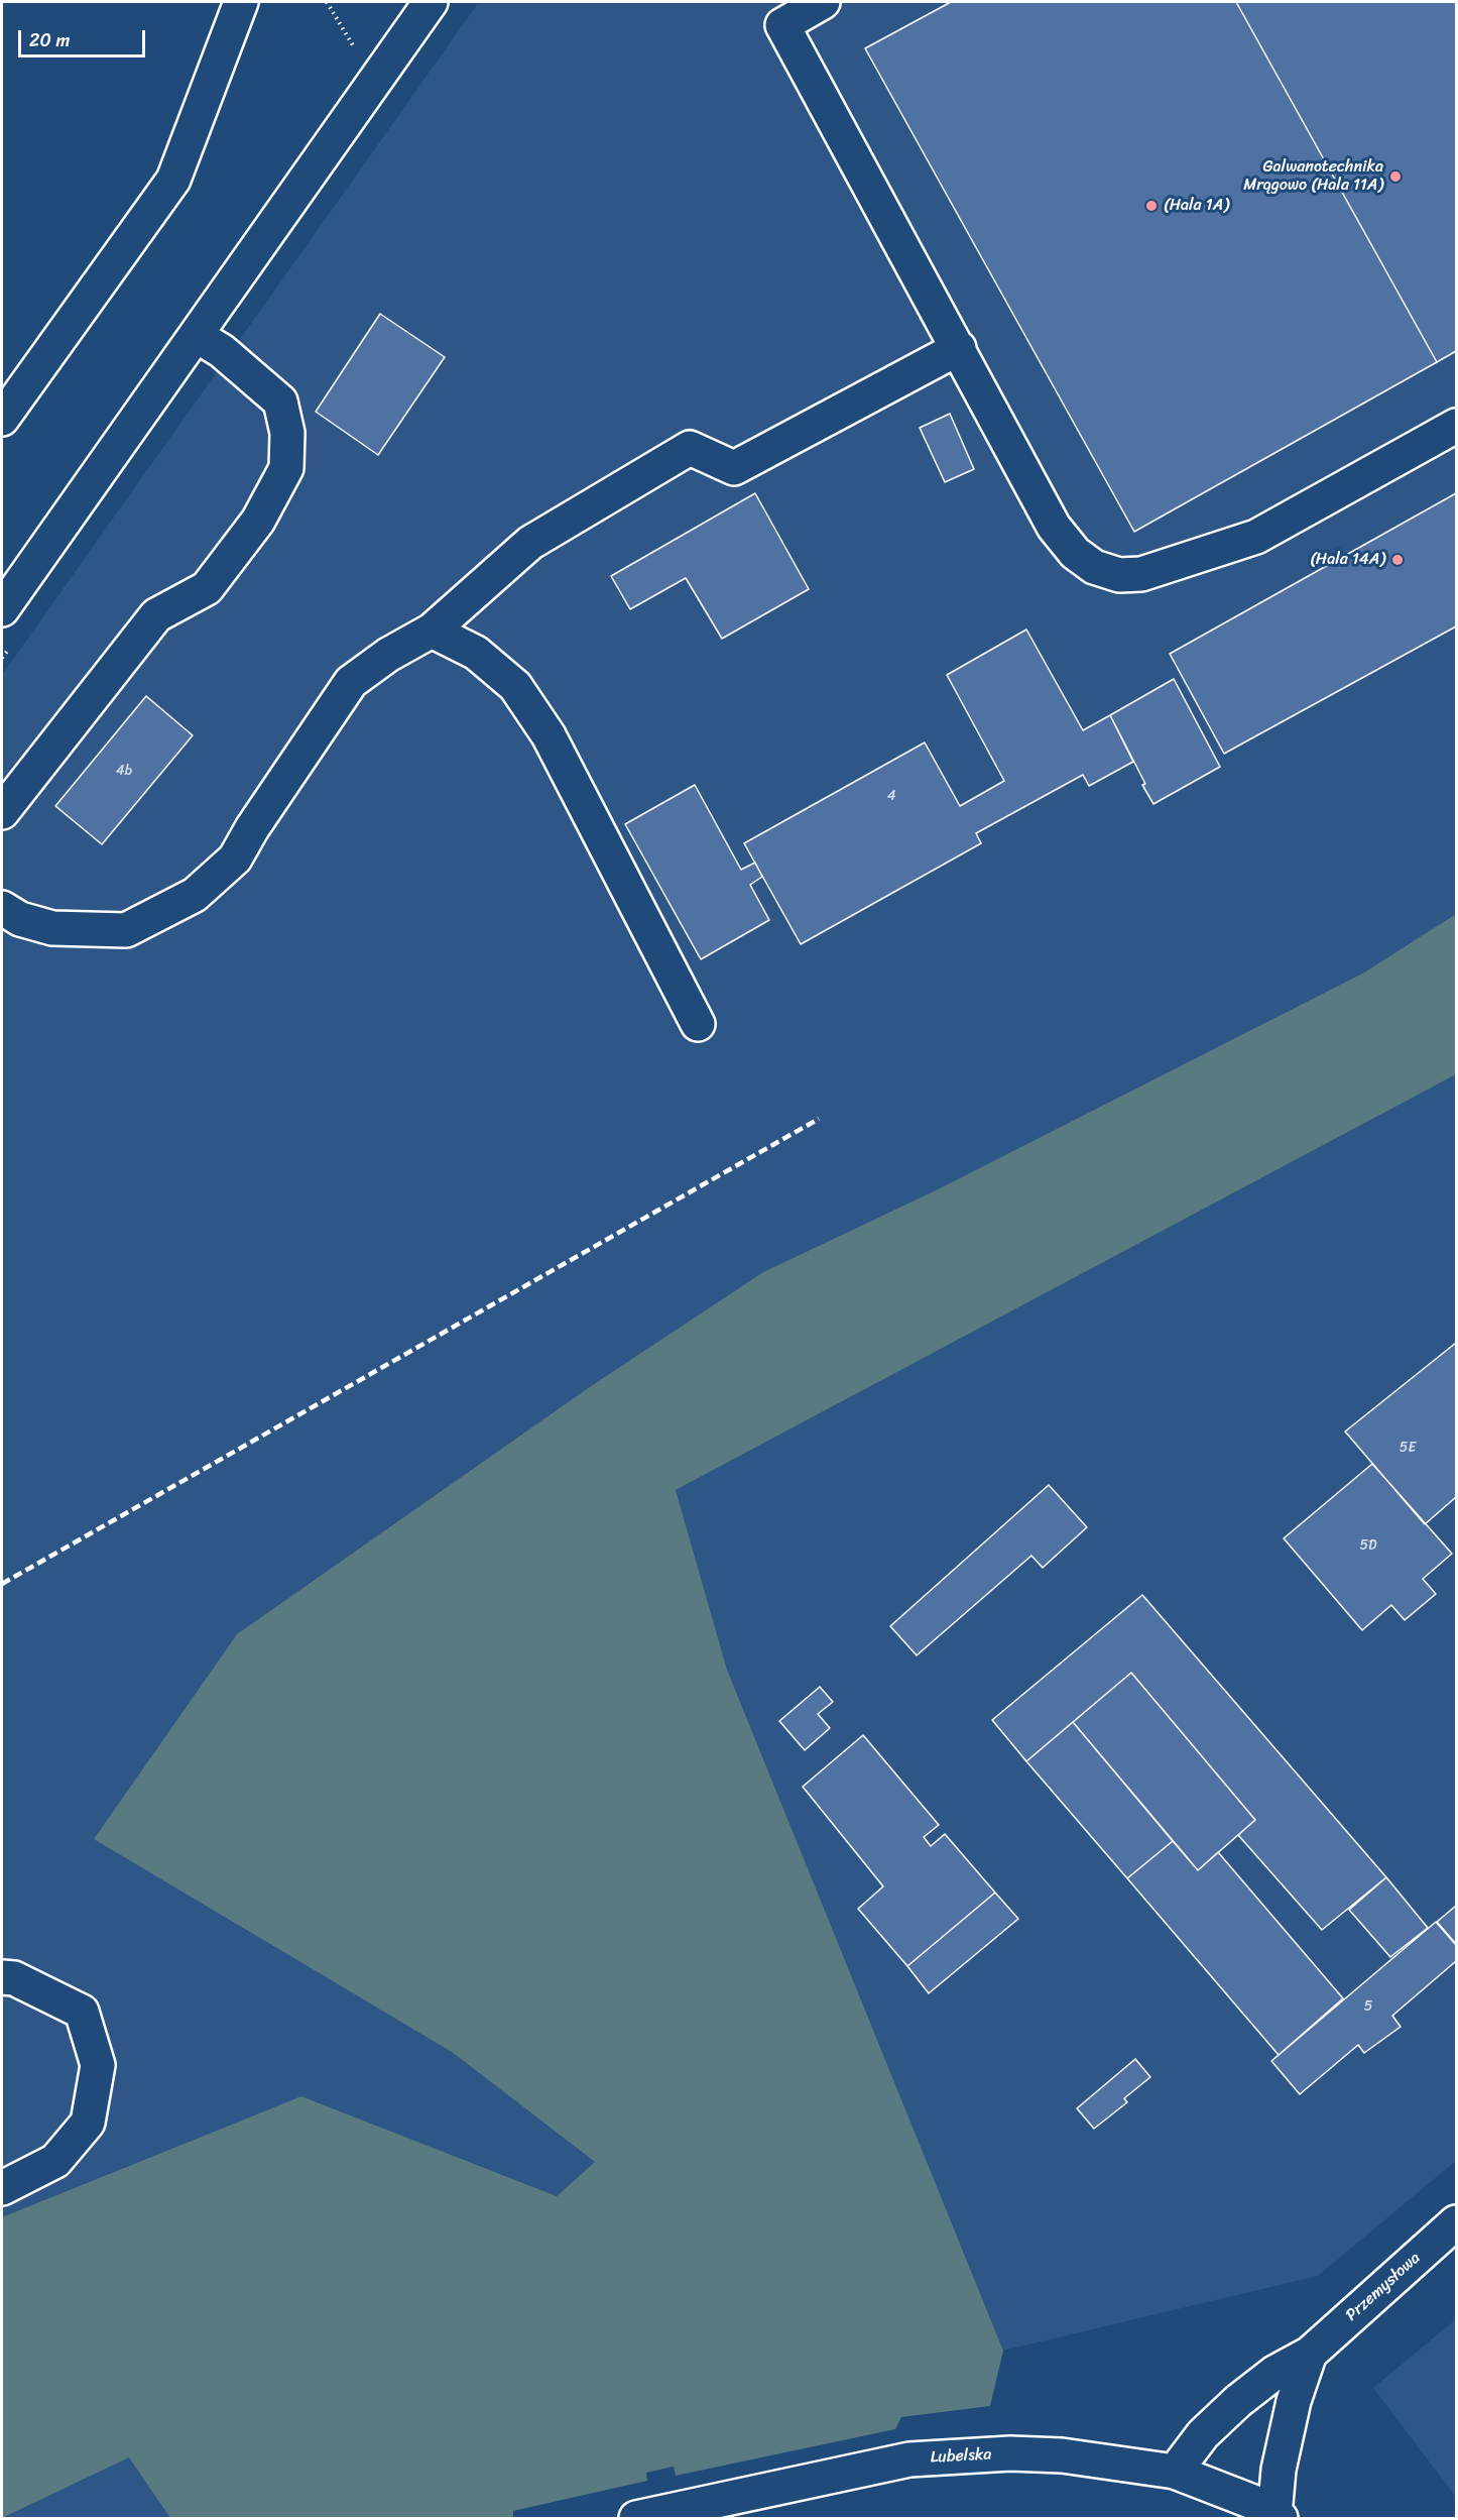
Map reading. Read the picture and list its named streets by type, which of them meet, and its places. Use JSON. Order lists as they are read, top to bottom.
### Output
{
  "streets": {
    "street": ["Przemysłowa", "Lubelska"]
  },
  "crossings": [
    ["Przemysłowa", "Lubelska"]
  ],
  "places": ["Galwanotechnika Mrągowo (Hala 11A)", "(Hala 1A)", "(Hala 14A)"],
  "house_numbers": [
    "4b",
    "4",
    "5E",
    "5D",
    "5"
  ],
  "scale_bar": "20 m"
}
